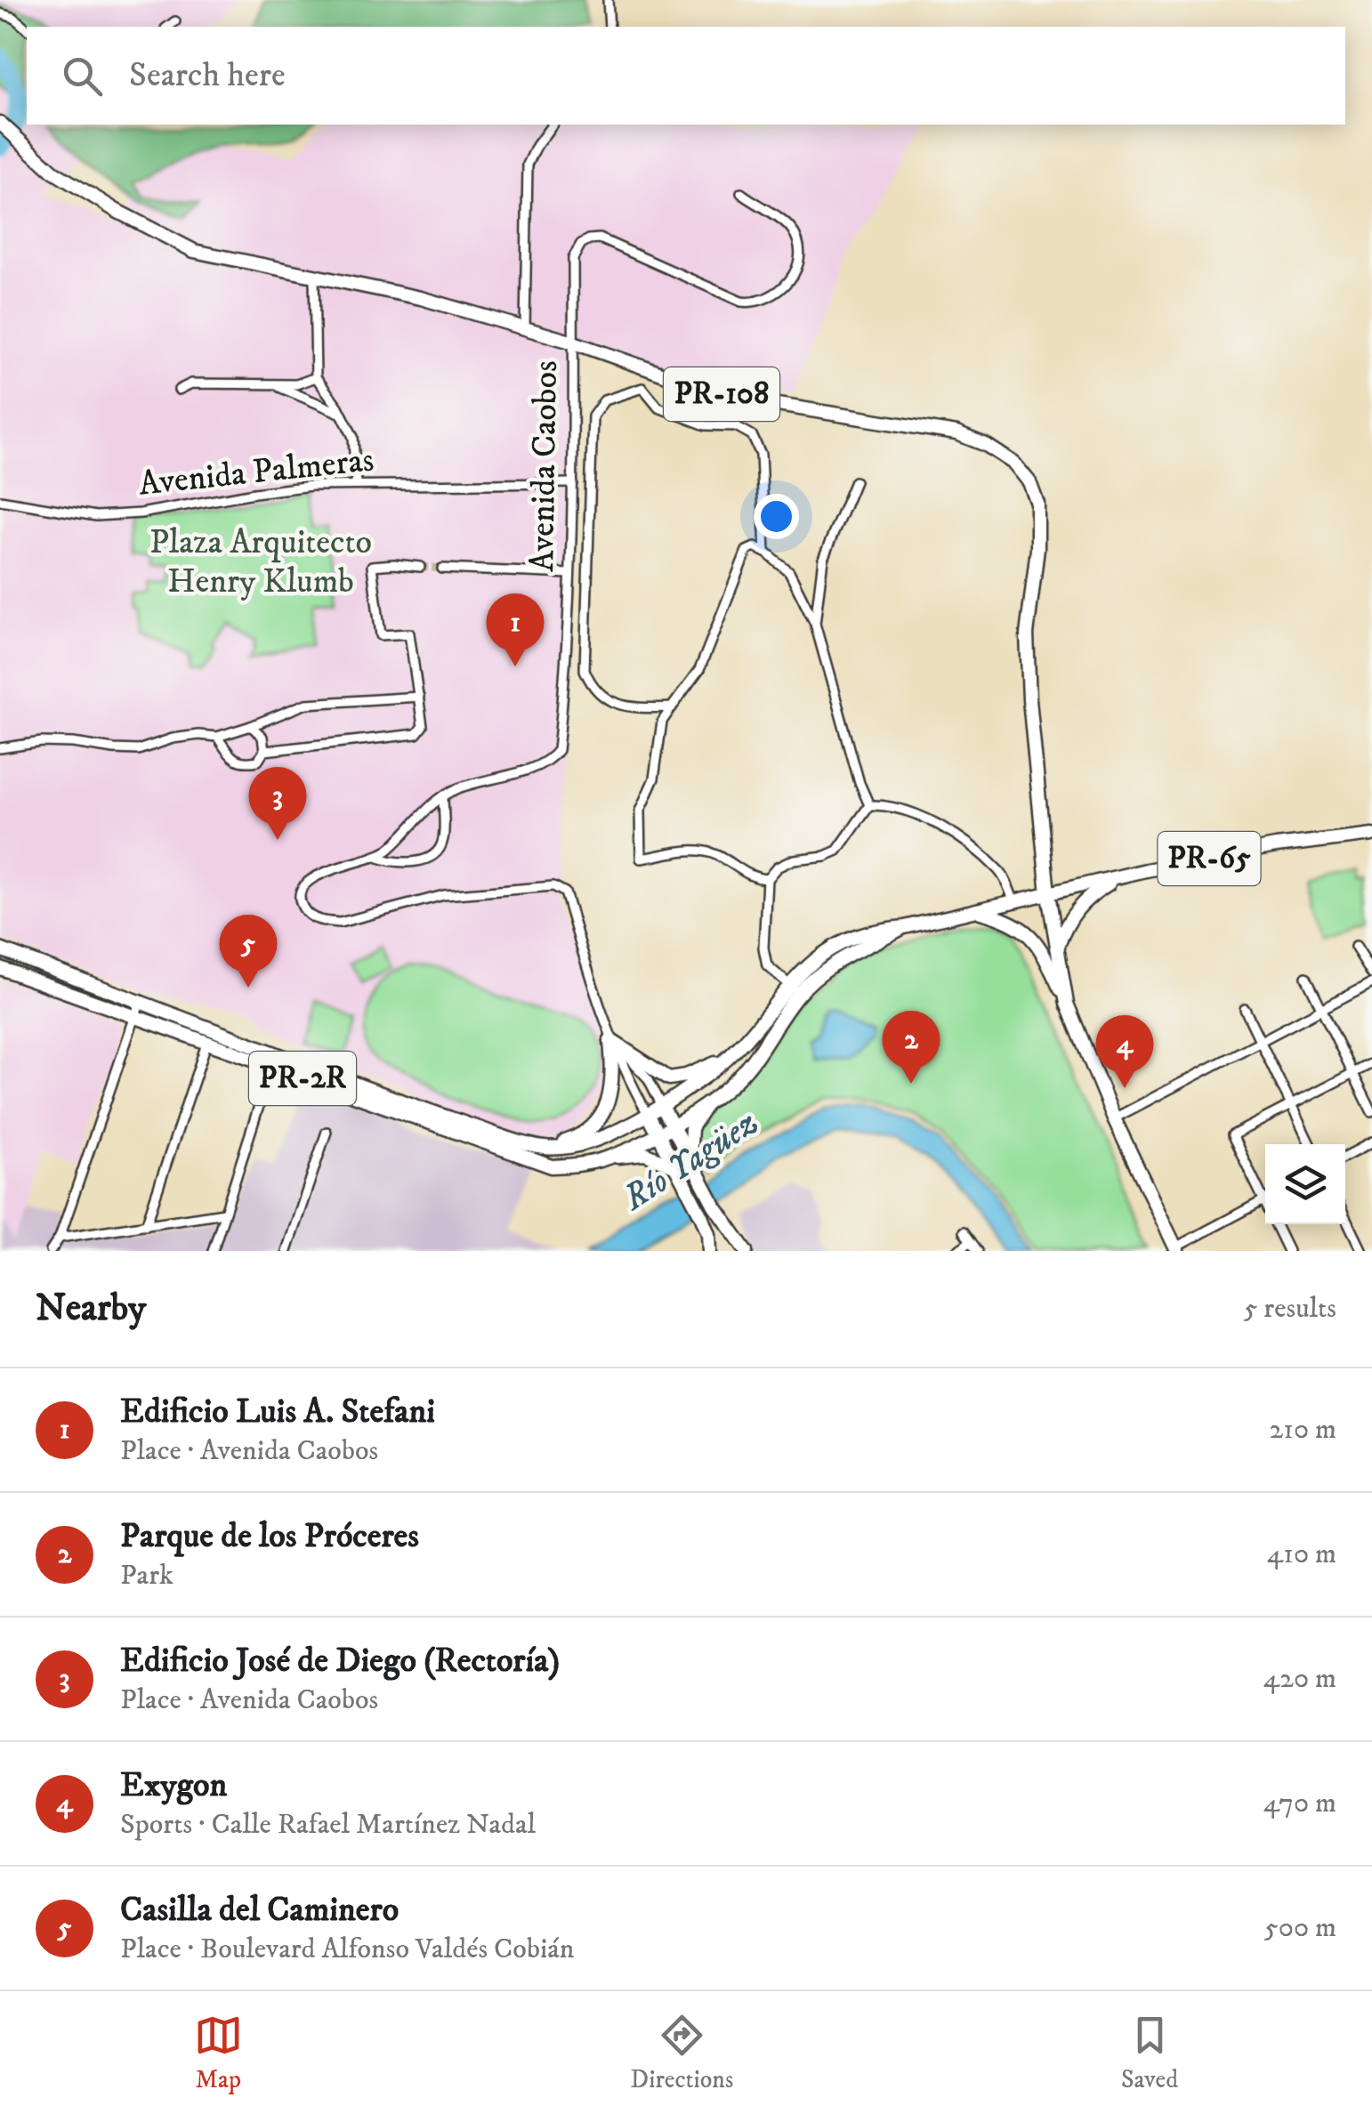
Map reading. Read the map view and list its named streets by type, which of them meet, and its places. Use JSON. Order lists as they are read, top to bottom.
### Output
{
  "streets": {
    "main road": ["PR-108", "PR-65", "PR-2R"],
    "street": ["Avenida Caobos", "Avenida Palmeras"]
  },
  "crossings": [
    ["PR-108", "Avenida Caobos"],
    ["PR-108", "PR-65"],
    ["Avenida Caobos", "Avenida Palmeras"],
    ["Avenida Caobos", "PR-65"],
    ["Avenida Caobos", "PR-2R"],
    ["PR-65", "PR-2R"]
  ],
  "water": ["Río Yagüez"],
  "parks": ["Plaza Arquitecto Henry Klumb"],
  "page": {
    "search": "Search here",
    "pins": [
      "1",
      "3",
      "5",
      "2",
      "4"
    ],
    "heading": ["Nearby", "5 results"],
    "list": [
      {
        "mark": "1",
        "name": "Edificio Luis A. Stefani",
        "note": "Place · Avenida Caobos",
        "value": "210 m"
      },
      {
        "mark": "2",
        "name": "Parque de los Próceres",
        "note": "Park",
        "value": "410 m"
      },
      {
        "mark": "3",
        "name": "Edificio José de Diego (Rectoría)",
        "note": "Place · Avenida Caobos",
        "value": "420 m"
      },
      {
        "mark": "4",
        "name": "Exygon",
        "note": "Sports · Calle Rafael Martínez Nadal",
        "value": "470 m"
      },
      {
        "mark": "5",
        "name": "Casilla del Caminero",
        "note": "Place · Boulevard Alfonso Valdés Cobián",
        "value": "500 m"
      }
    ],
    "nav": ["Map", "Directions", "Saved"]
  }
}
